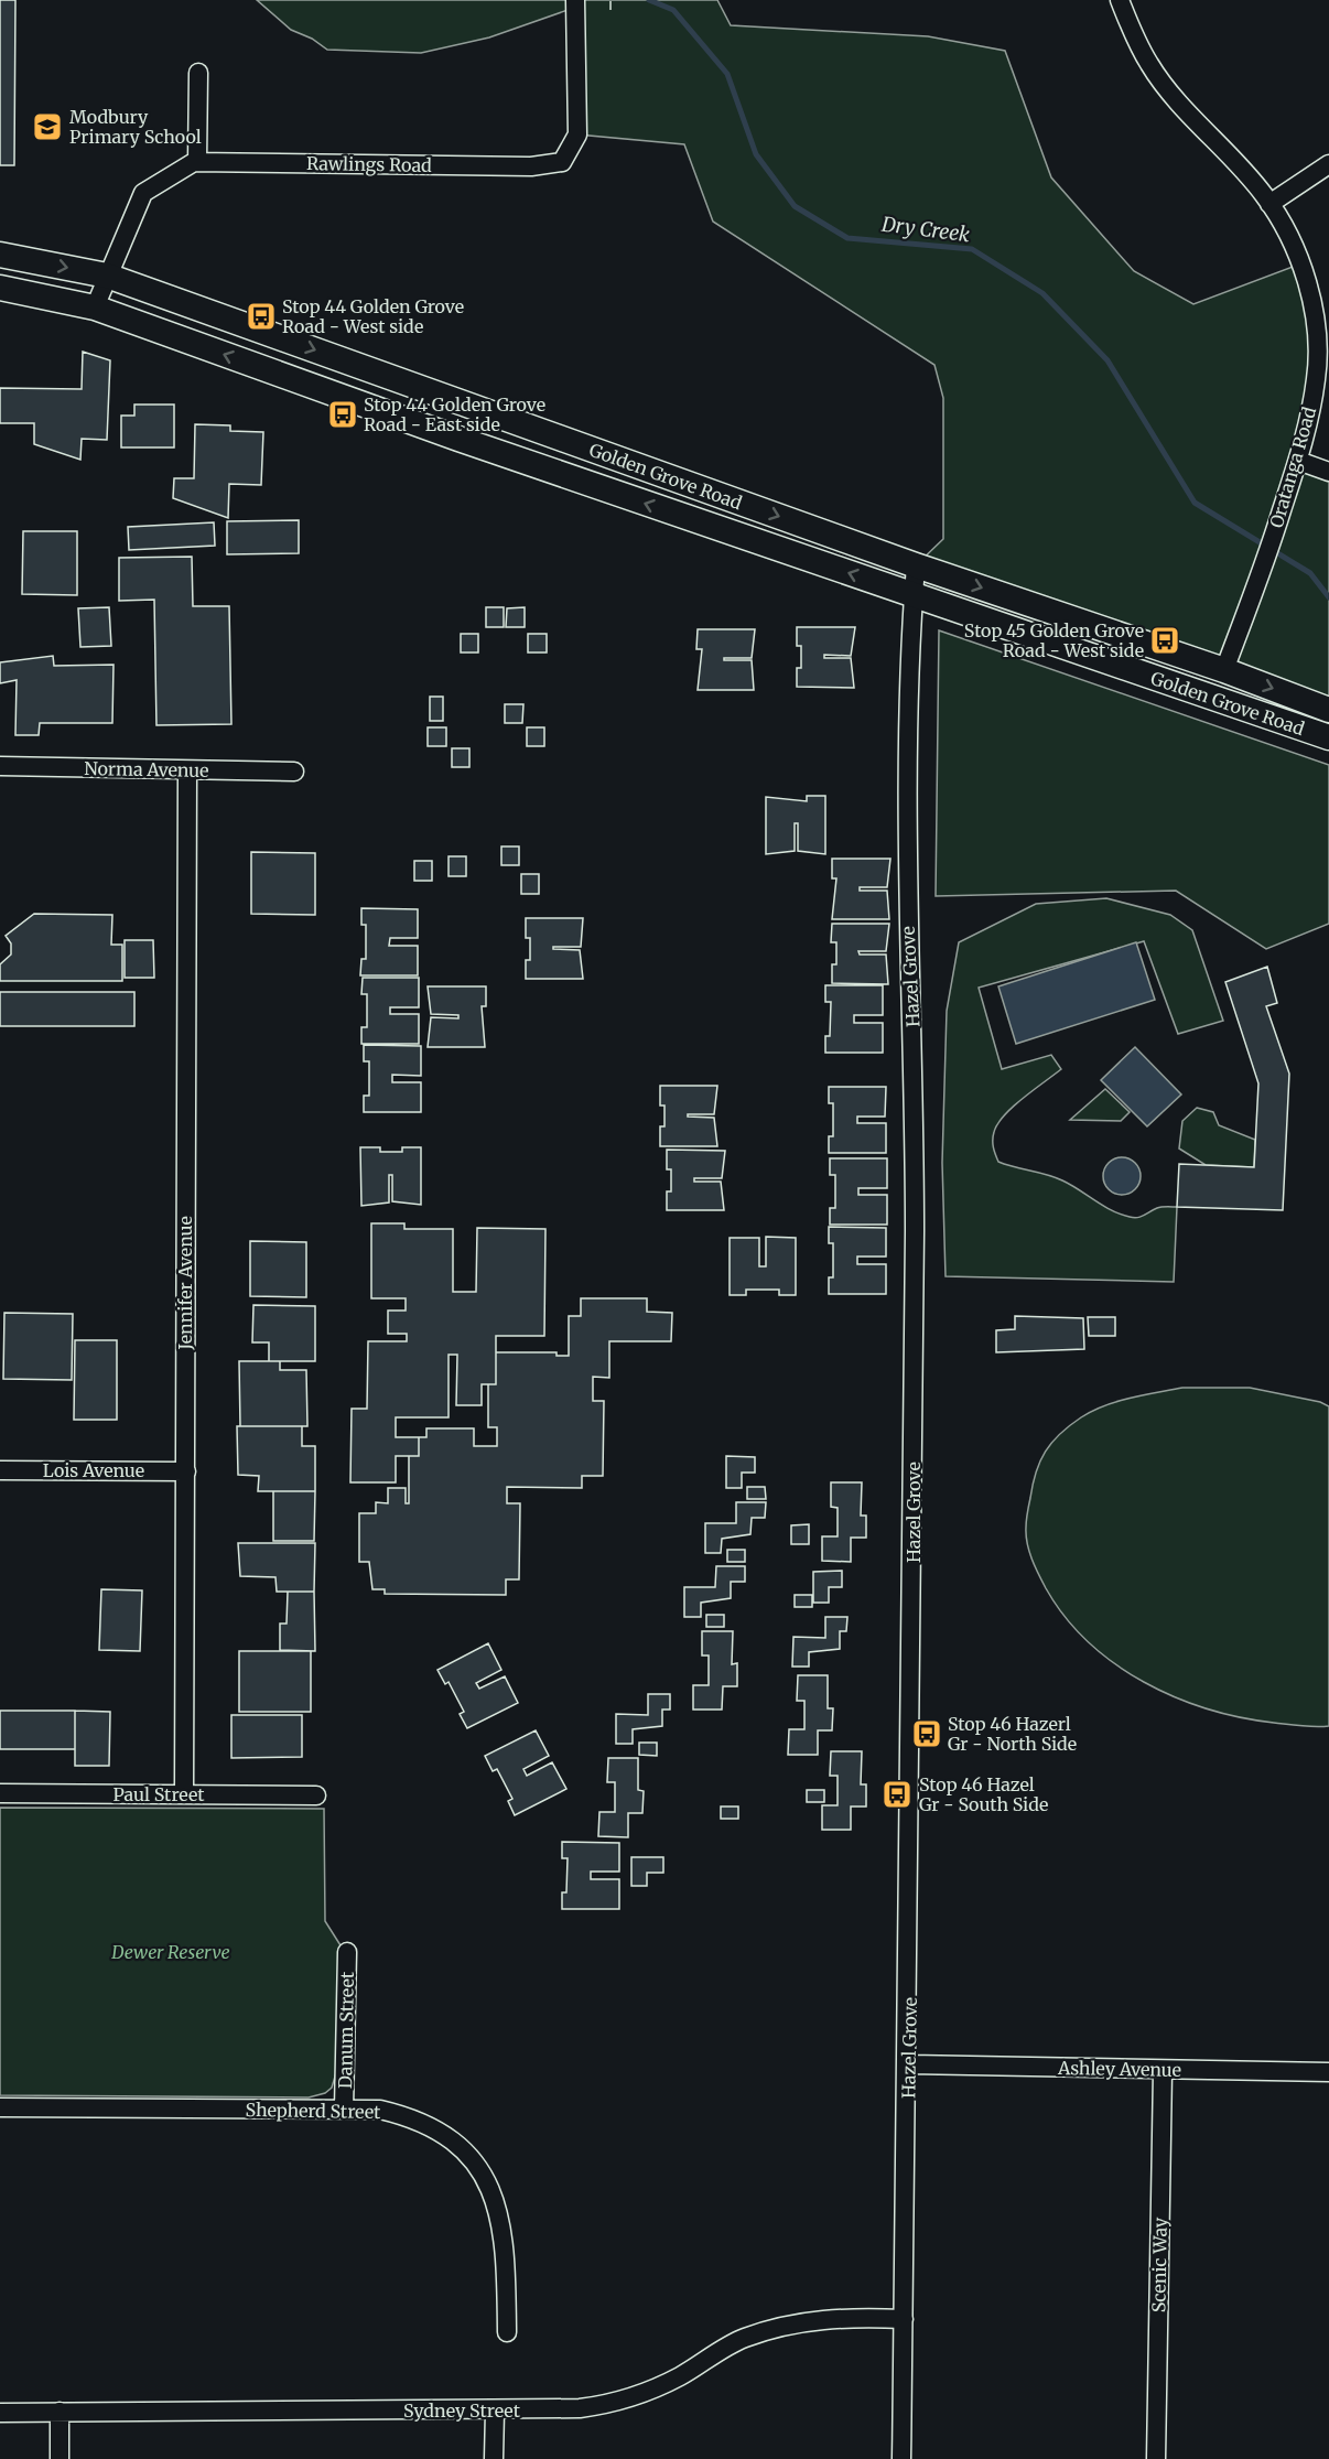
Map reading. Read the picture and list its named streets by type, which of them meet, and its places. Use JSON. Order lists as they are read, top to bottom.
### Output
{
  "streets": {
    "main road": ["Golden Grove Road"],
    "street": [
      "Rawlings Road",
      "Oratanga Road",
      "Norma Avenue",
      "Hazel Grove",
      "Jennifer Avenue",
      "Lois Avenue",
      "Paul Street",
      "Danum Street",
      "Ashley Avenue",
      "Shepherd Street",
      "Scenic Way",
      "Sydney Street"
    ]
  },
  "crossings": [
    ["Oratanga Road", "Golden Grove Road"],
    ["Golden Grove Road", "Hazel Grove"],
    ["Norma Avenue", "Jennifer Avenue"],
    ["Hazel Grove", "Ashley Avenue"],
    ["Hazel Grove", "Sydney Street"],
    ["Jennifer Avenue", "Lois Avenue"],
    ["Jennifer Avenue", "Paul Street"],
    ["Danum Street", "Shepherd Street"],
    ["Ashley Avenue", "Scenic Way"]
  ],
  "water": ["Dry Creek"],
  "parks": ["Dewer Reserve"],
  "places": {
    "school or university": ["Modbury Primary School"],
    "bus stop": [
      "Stop 44 Golden Grove Road - West side",
      "Stop 44 Golden Grove Road - East side",
      "Stop 45 Golden Grove Road - West side",
      "Stop 46 Hazerl Gr - North Side",
      "Stop 46 Hazel Gr - South Side"
    ]
  }
}
